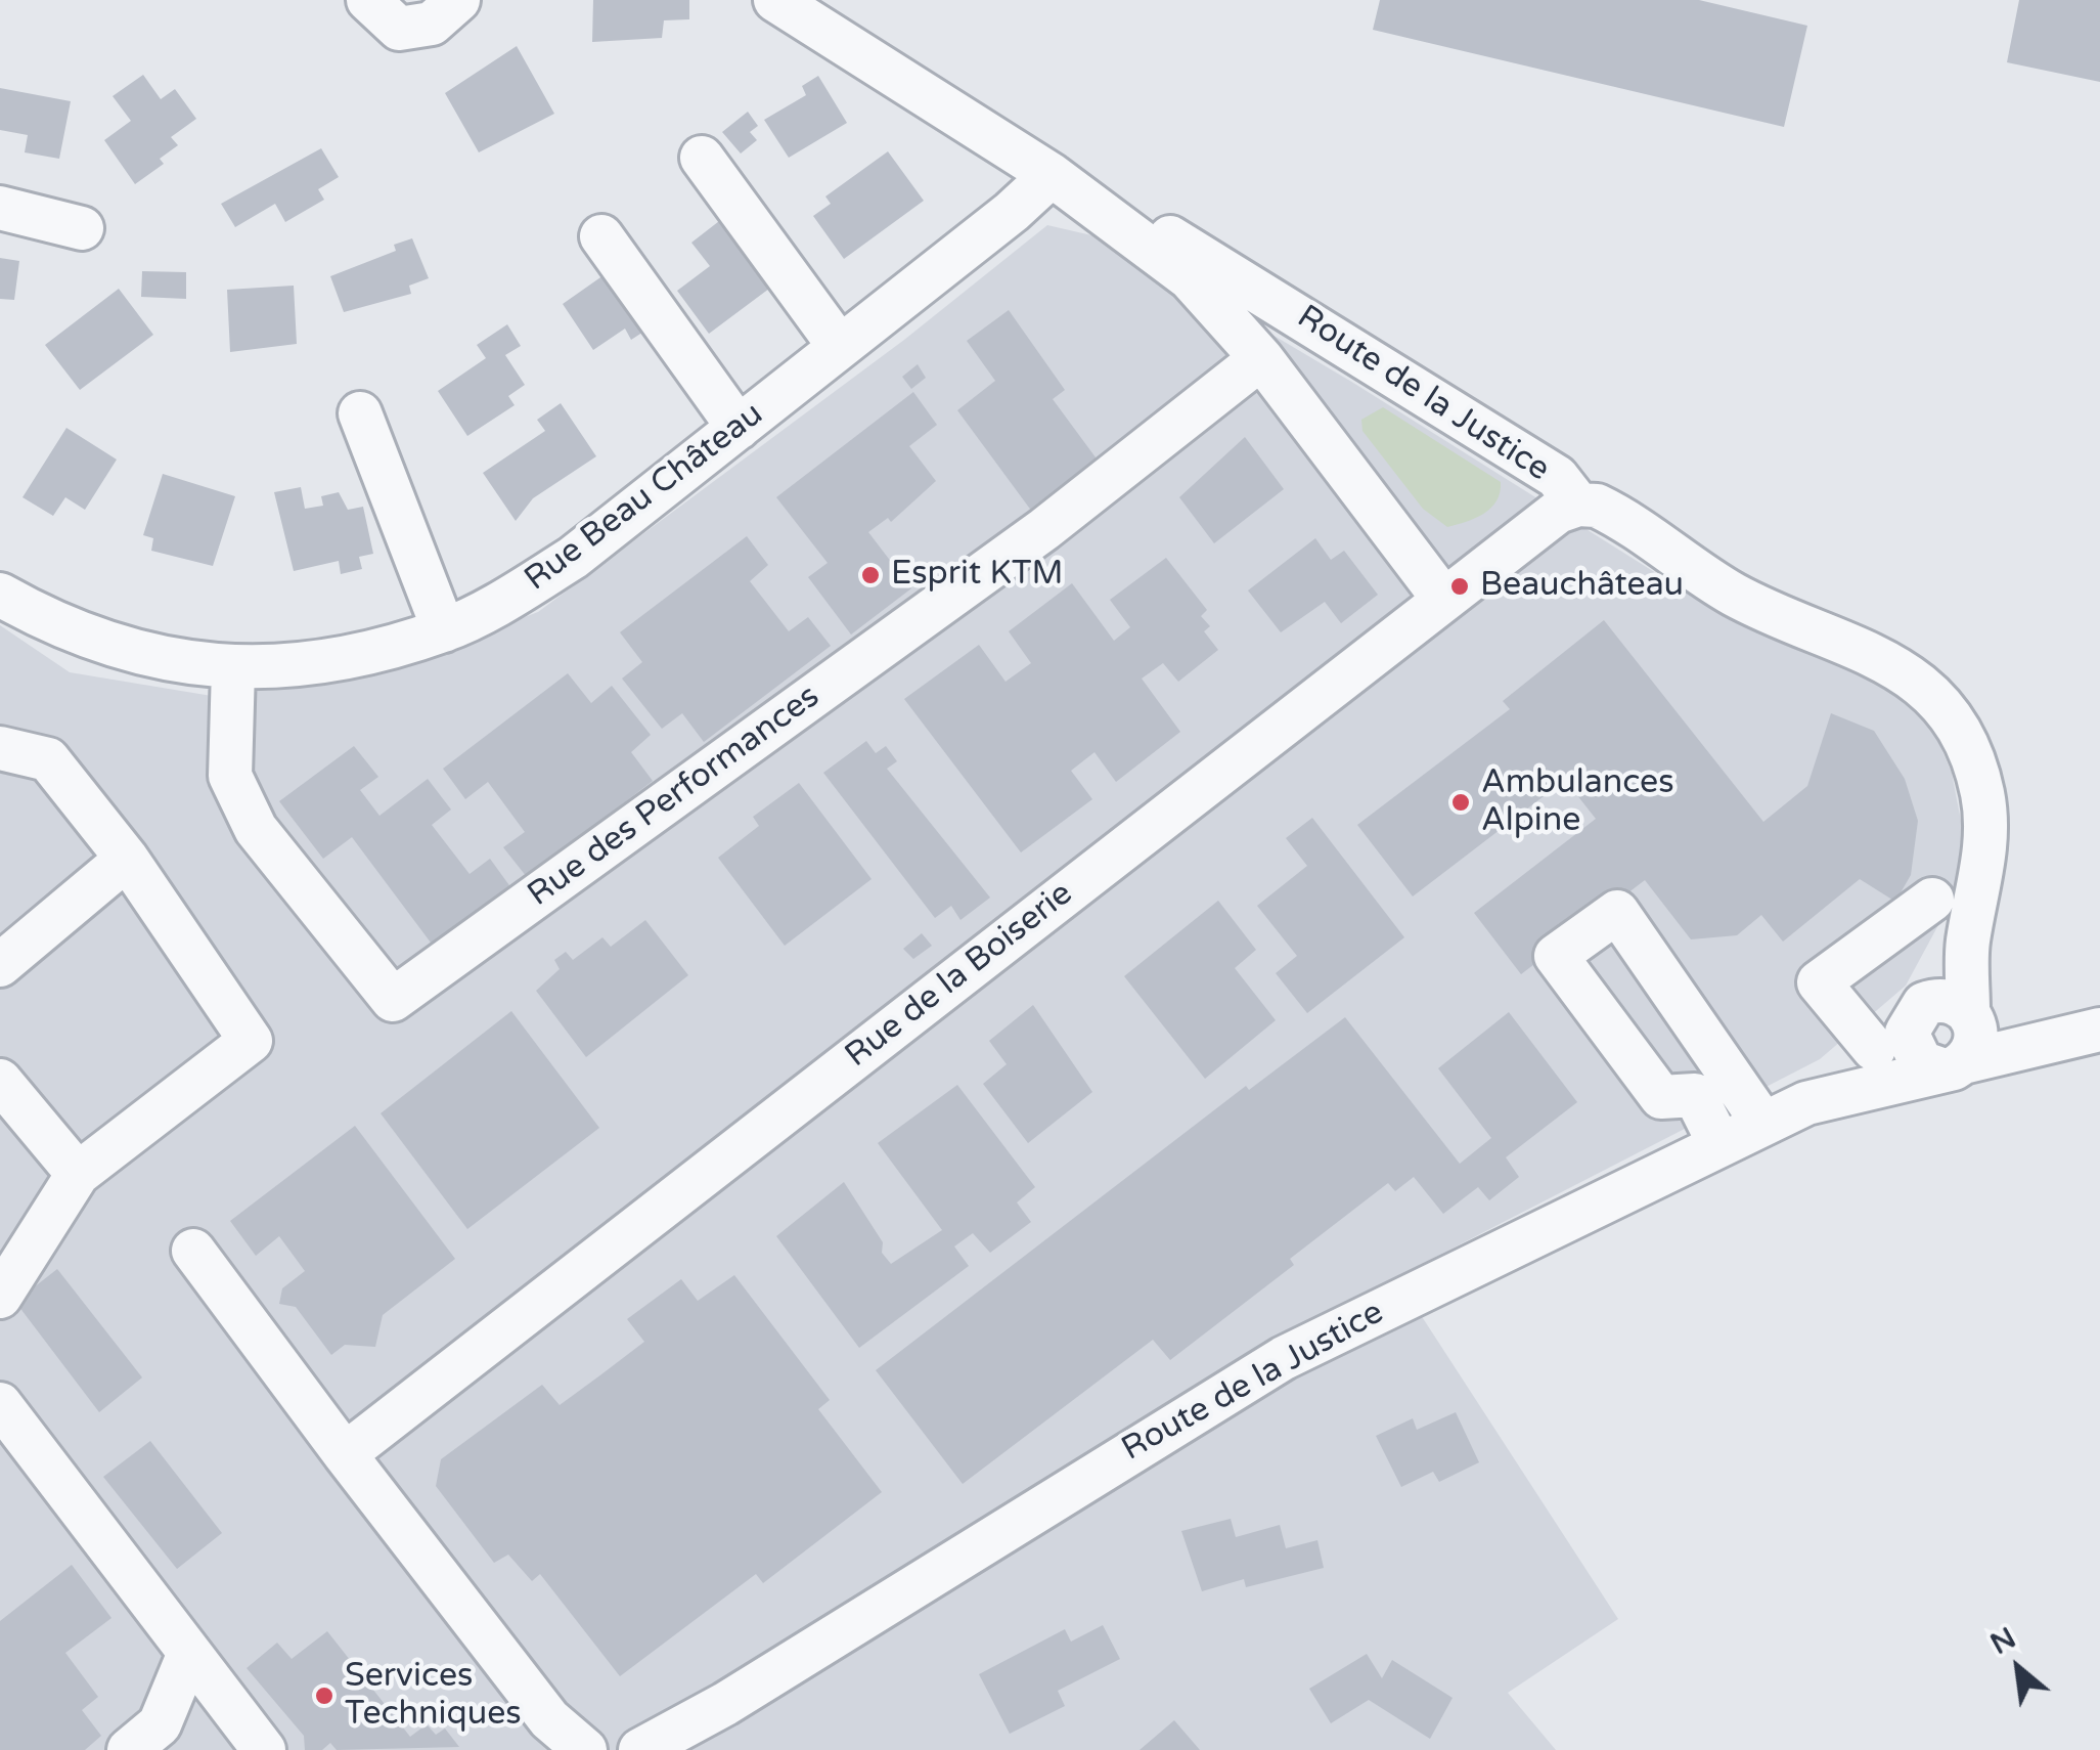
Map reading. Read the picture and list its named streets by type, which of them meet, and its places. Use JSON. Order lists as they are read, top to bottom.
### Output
{
  "streets": {
    "street": [
      "Route de la Justice",
      "Rue Beau Château",
      "Rue des Performances",
      "Rue de la Boiserie"
    ]
  },
  "crossings": [
    ["Route de la Justice", "Rue Beau Château"],
    ["Route de la Justice", "Rue des Performances"],
    ["Route de la Justice", "Rue de la Boiserie"],
    ["Rue Beau Château", "Rue des Performances"]
  ],
  "places": [
    "Esprit KTM",
    "Beauchâteau",
    "Ambulances Alpine",
    "Services Techniques"
  ],
  "north": "top left"
}
